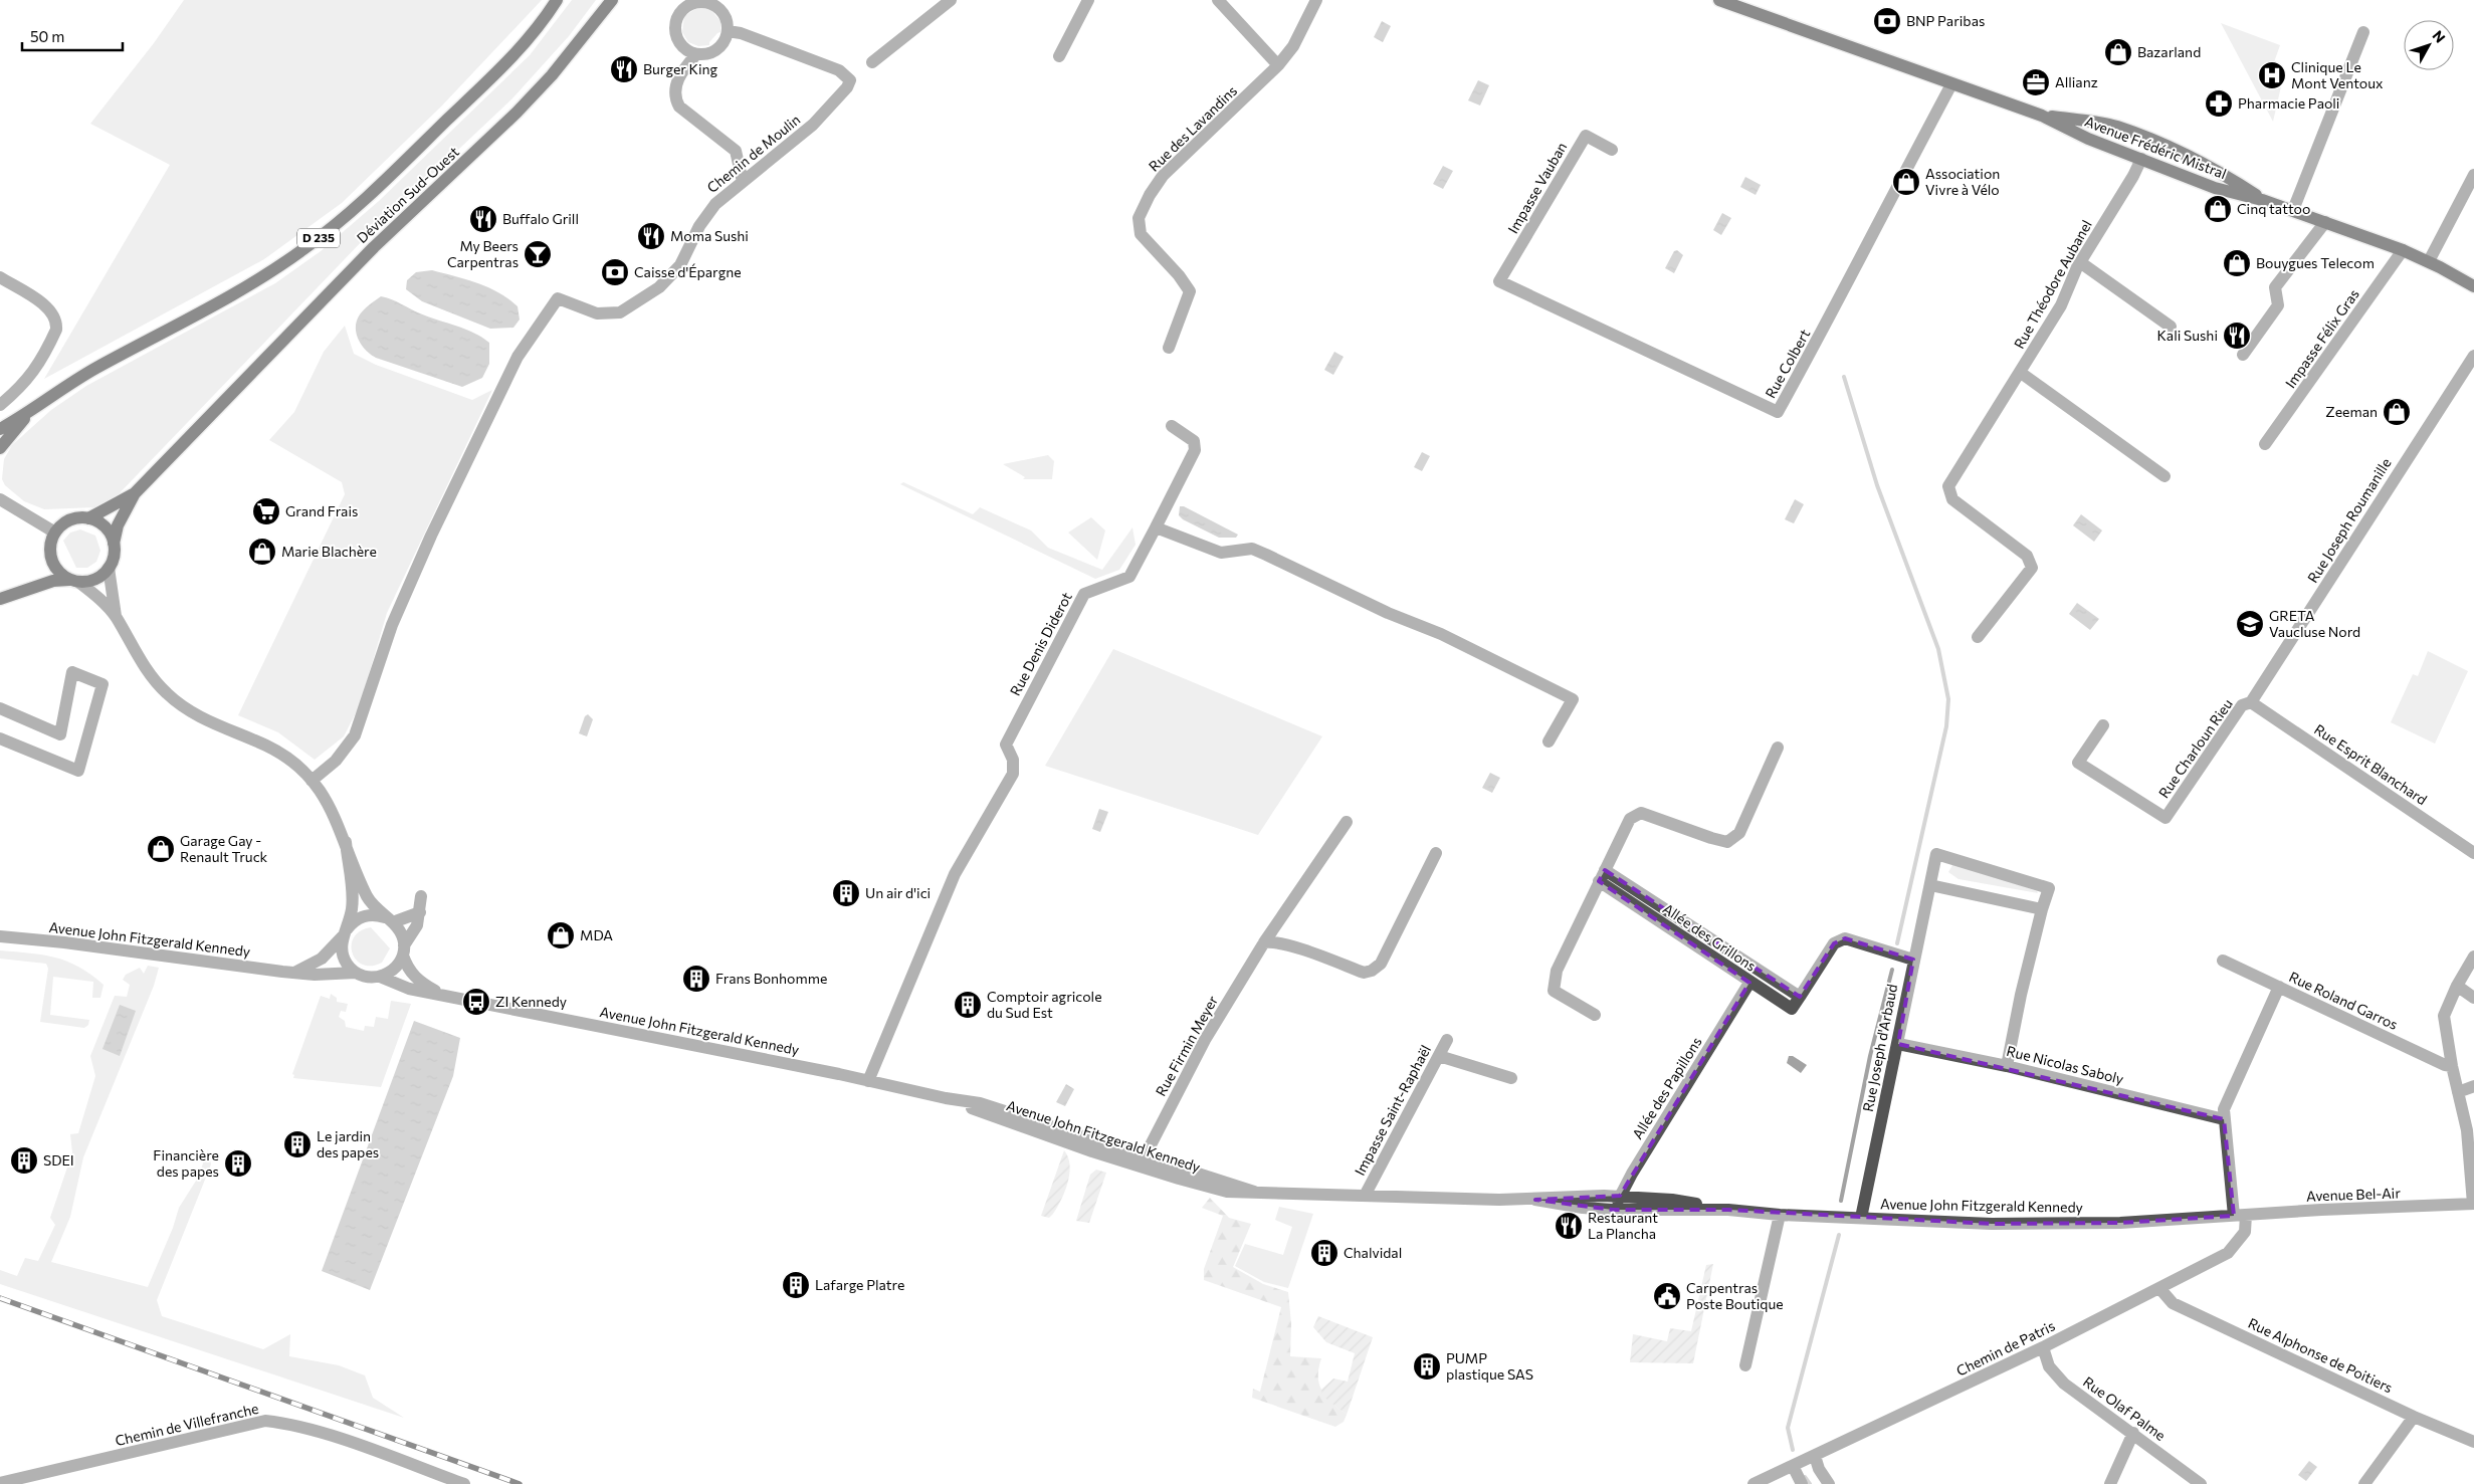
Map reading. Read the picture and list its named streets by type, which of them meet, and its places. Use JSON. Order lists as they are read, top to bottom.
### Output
{
  "streets": {
    "main road": ["Avenue Frédéric Mistral", "Déviation Sud-Ouest", "D 235"],
    "street": [
      "Rue des Lavandins",
      "Chemin de Moulin",
      "Impasse Vauban",
      "Rue Théodore Aubanel",
      "Impasse Félix Gras",
      "Rue Colbert",
      "Rue Joseph Roumanille",
      "Rue Denis Diderot",
      "Rue Charloun Rieu",
      "Rue Esprit Blanchard",
      "Allée des Grillons",
      "Avenue John Fitzgerald Kennedy",
      "Rue Roland Garros",
      "Rue Firmin Meyer",
      "Rue Joseph d'Arbaud",
      "Rue Nicolas Saboly",
      "Allée des Papillons",
      "Impasse Saint-Raphaël",
      "Avenue Bel-Air",
      "Chemin de Patris",
      "Rue Alphonse de Poitiers",
      "Rue Olaf Palme",
      "Chemin de Villefranche"
    ]
  },
  "crossings": [
    ["Avenue Frédéric Mistral", "Rue Théodore Aubanel"],
    ["Avenue Frédéric Mistral", "Impasse Félix Gras"],
    ["Avenue Frédéric Mistral", "Rue Colbert"],
    ["Impasse Vauban", "Rue Colbert"],
    ["Rue Joseph Roumanille", "Rue Charloun Rieu"],
    ["Rue Joseph Roumanille", "Rue Esprit Blanchard"],
    ["Rue Denis Diderot", "Avenue John Fitzgerald Kennedy"],
    ["Rue Charloun Rieu", "Rue Esprit Blanchard"],
    ["Allée des Grillons", "Allée des Papillons"],
    ["Avenue John Fitzgerald Kennedy", "Rue Firmin Meyer"],
    ["Avenue John Fitzgerald Kennedy", "Rue Joseph d'Arbaud"],
    ["Avenue John Fitzgerald Kennedy", "Allée des Papillons"],
    ["Avenue John Fitzgerald Kennedy", "Impasse Saint-Raphaël"],
    ["Avenue John Fitzgerald Kennedy", "Avenue Bel-Air"],
    ["Avenue John Fitzgerald Kennedy", "Chemin de Patris"],
    ["Rue Joseph d'Arbaud", "Rue Nicolas Saboly"],
    ["Avenue Bel-Air", "Chemin de Patris"],
    ["Chemin de Patris", "Rue Alphonse de Poitiers"],
    ["Chemin de Patris", "Rue Olaf Palme"]
  ],
  "places": {
    "bank": ["BNP Paribas", "Caisse d'Épargne"],
    "shop": [
      "Bazarland",
      "Association Vivre à Vélo",
      "Cinq tattoo",
      "Bouygues Telecom",
      "Zeeman",
      "Marie Blachère",
      "Garage Gay - Renault Truck",
      "MDA"
    ],
    "restaurant": [
      "Burger King",
      "Buffalo Grill",
      "Moma Sushi",
      "Kali Sushi",
      "Restaurant La Plancha"
    ],
    "hospital": ["Clinique Le Mont Ventoux"],
    "office": ["Allianz"],
    "pharmacy": ["Pharmacie Paoli"],
    "bar": ["My Beers Carpentras"],
    "supermarket": ["Grand Frais"],
    "school or university": ["GRETA Vaucluse Nord"],
    "building": [
      "Un air d'ici",
      "Frans Bonhomme",
      "Comptoir agricole du Sud Est",
      "Le jardin des papes",
      "SDEI",
      "Financière des papes",
      "Chalvidal",
      "Lafarge Platre",
      "PUMP plastique SAS"
    ],
    "bus stop": ["ZI Kennedy"],
    "public building": ["Carpentras Poste Boutique"]
  },
  "scale_bar": "50 m",
  "north": "top right"
}
